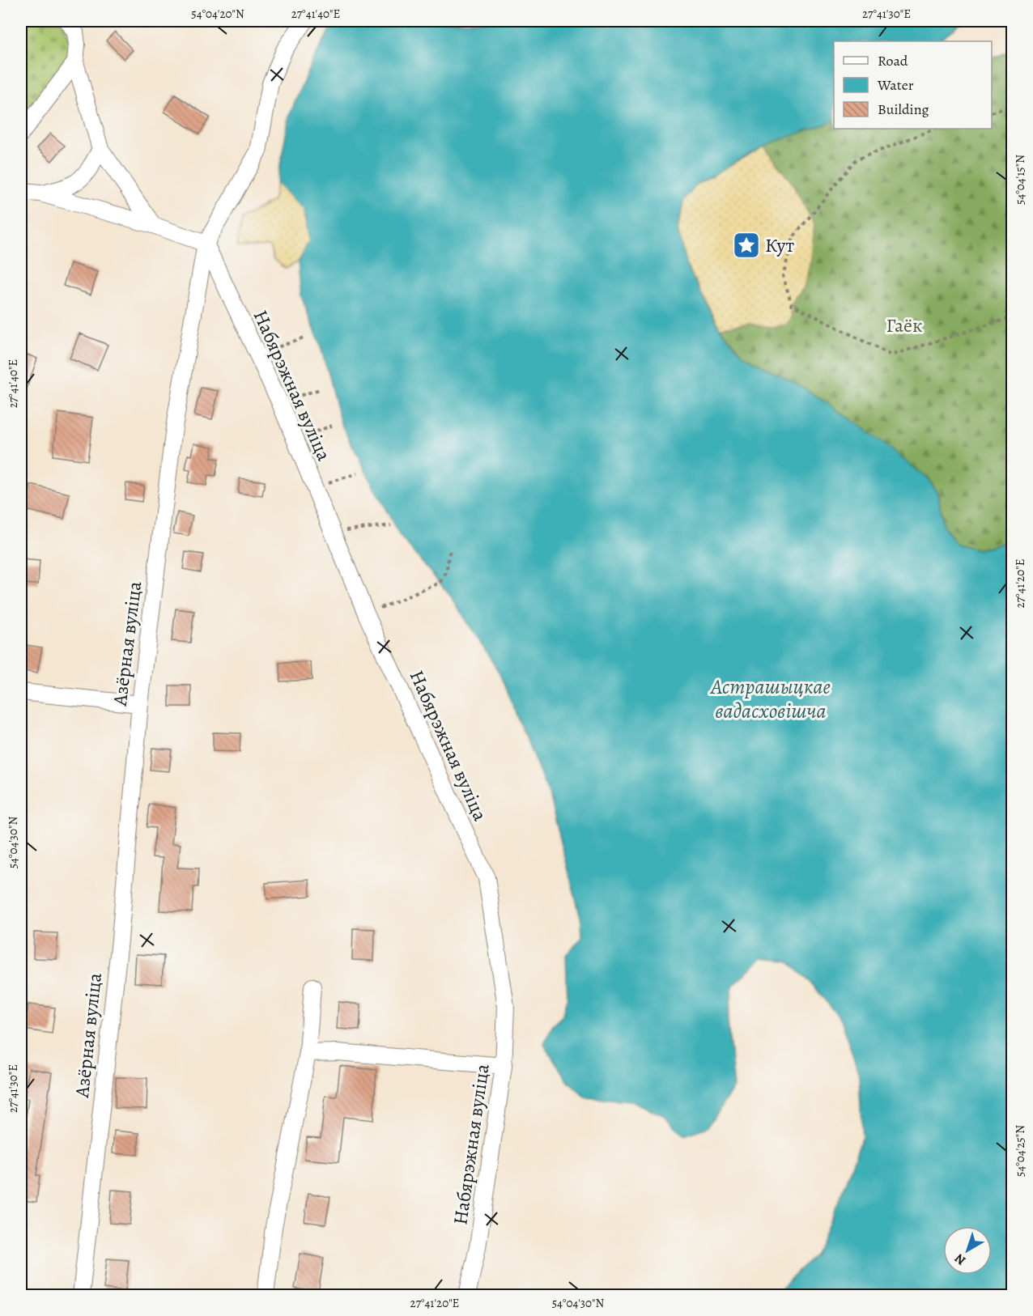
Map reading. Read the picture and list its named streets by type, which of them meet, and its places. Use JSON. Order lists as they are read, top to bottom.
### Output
{
  "streets": {
    "street": ["Набярэжная вуліца", "Азёрная вуліца"]
  },
  "crossings": [
    ["Набярэжная вуліца", "Азёрная вуліца"]
  ],
  "water": ["Астрашыцкае вадасховішча"],
  "parks": ["Гаёк"],
  "places": {
    "place": ["Кут"]
  },
  "legend": ["Road", "Water", "Building"],
  "north": "bottom left",
  "coordinates": [
    "54°04'20\"N",
    "27°41'40\"E",
    "27°41'30\"E",
    "54°04'15\"N",
    "27°41'20\"E",
    "54°04'30\"N",
    "54°04'25\"N"
  ]
}
